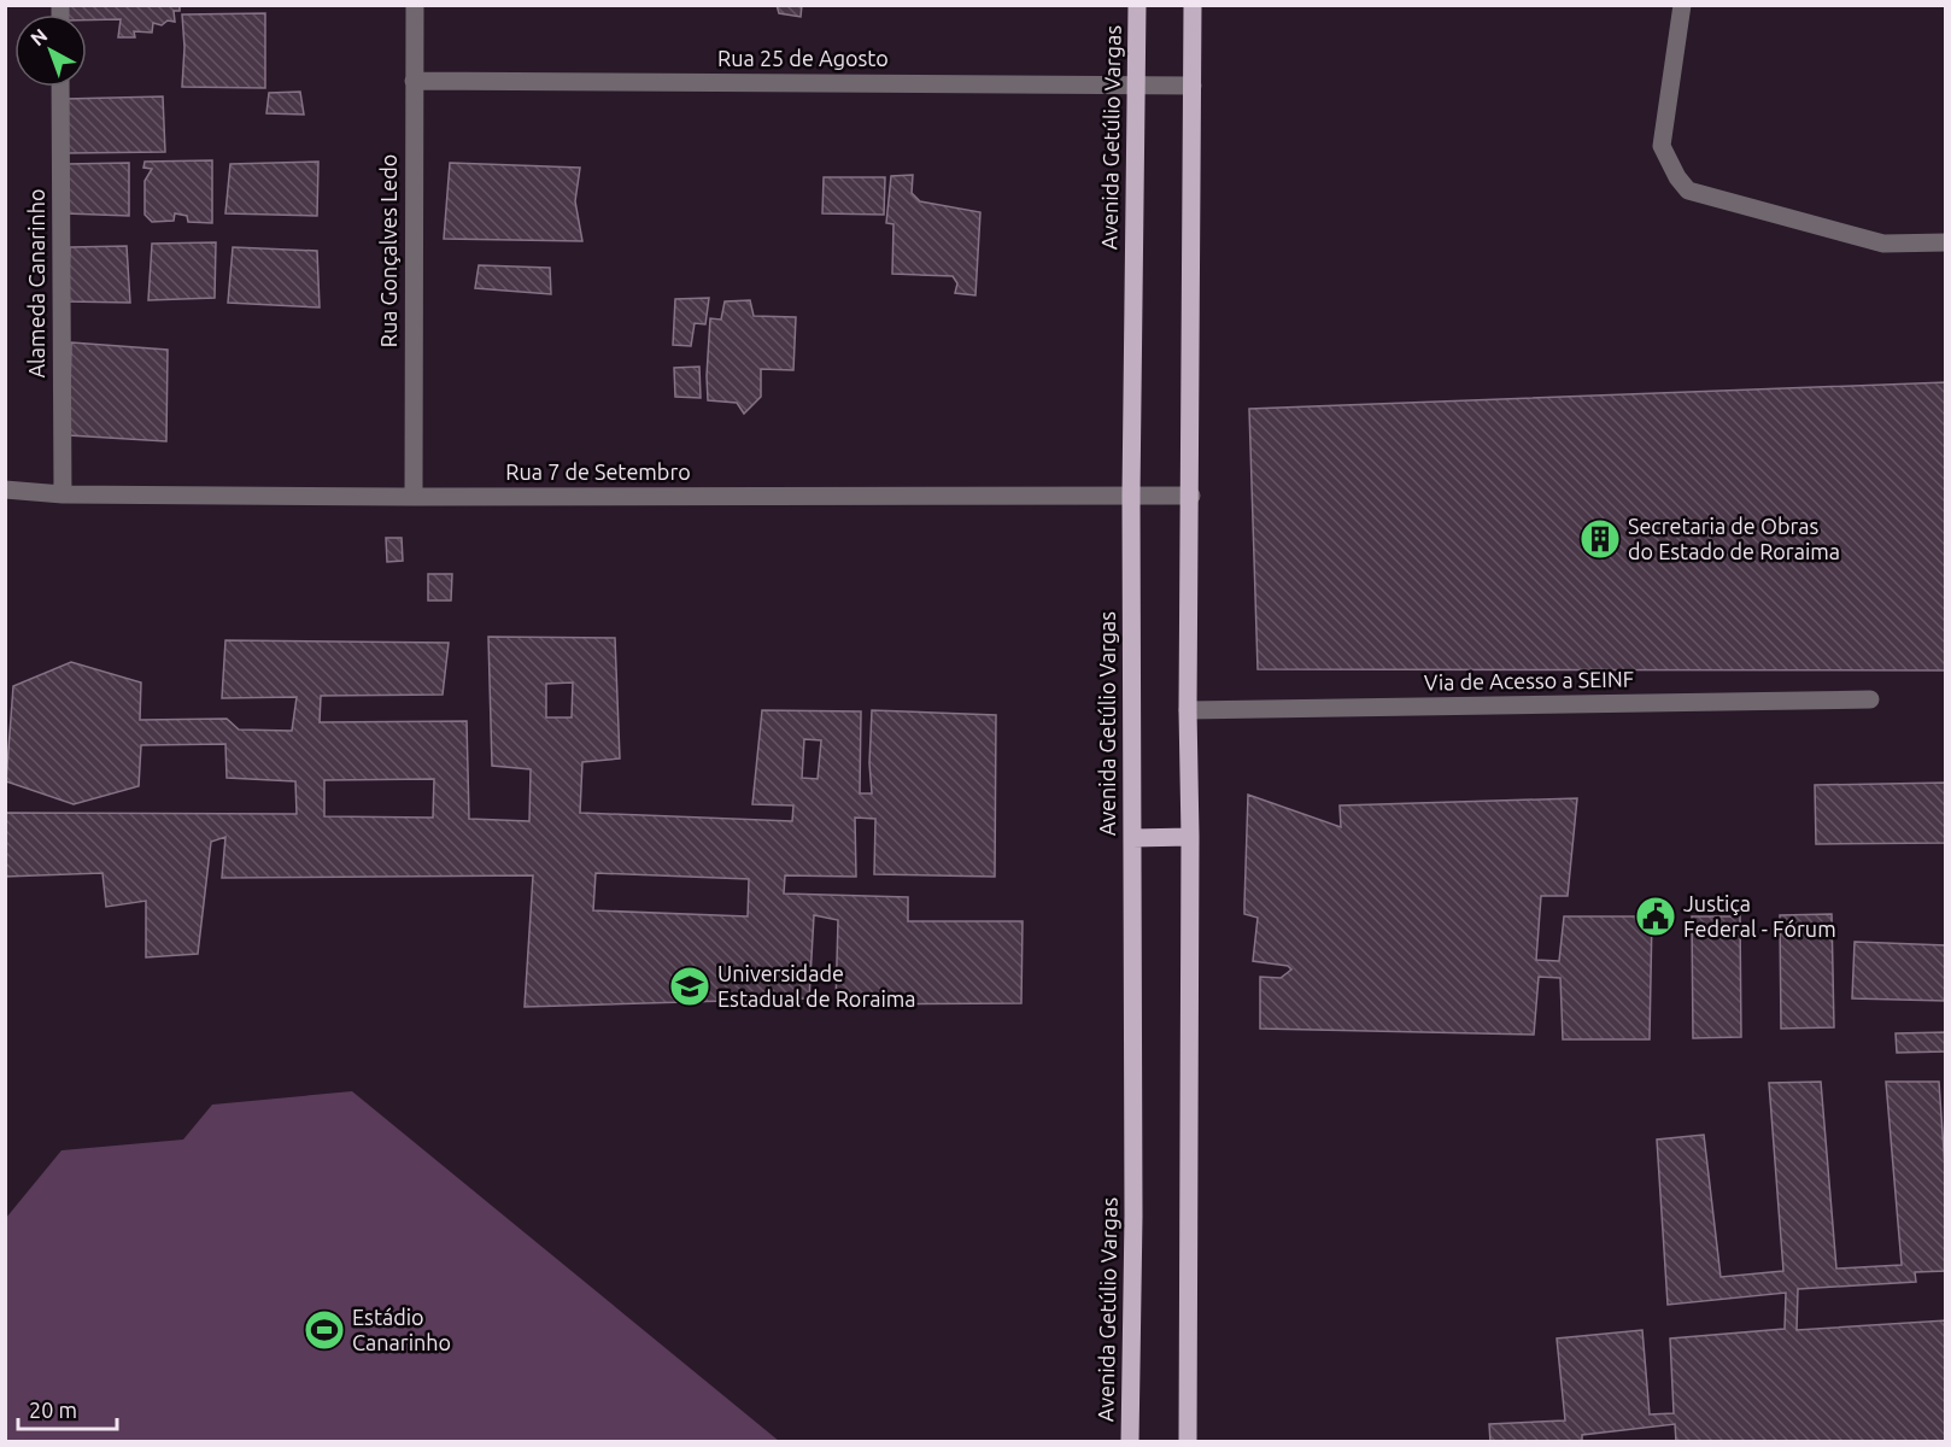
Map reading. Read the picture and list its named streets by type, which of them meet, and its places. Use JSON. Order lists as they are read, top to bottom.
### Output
{
  "streets": {
    "main road": ["Avenida Getúlio Vargas"],
    "street": [
      "Rua 25 de Agosto",
      "Rua Gonçalves Ledo",
      "Alameda Canarinho",
      "Rua 7 de Setembro",
      "Via de Acesso a SEINF"
    ]
  },
  "crossings": [
    ["Rua 25 de Agosto", "Avenida Getúlio Vargas"],
    ["Rua 25 de Agosto", "Rua Gonçalves Ledo"],
    ["Avenida Getúlio Vargas", "Rua 7 de Setembro"],
    ["Rua Gonçalves Ledo", "Rua 7 de Setembro"],
    ["Alameda Canarinho", "Rua 7 de Setembro"]
  ],
  "places": {
    "building": ["Secretaria de Obras do Estado de Roraima"],
    "public building": ["Justiça Federal - Fórum"],
    "school or university": ["Universidade Estadual de Roraima"],
    "sports": ["Estádio Canarinho"]
  },
  "scale_bar": "20 m",
  "north": "top left"
}
